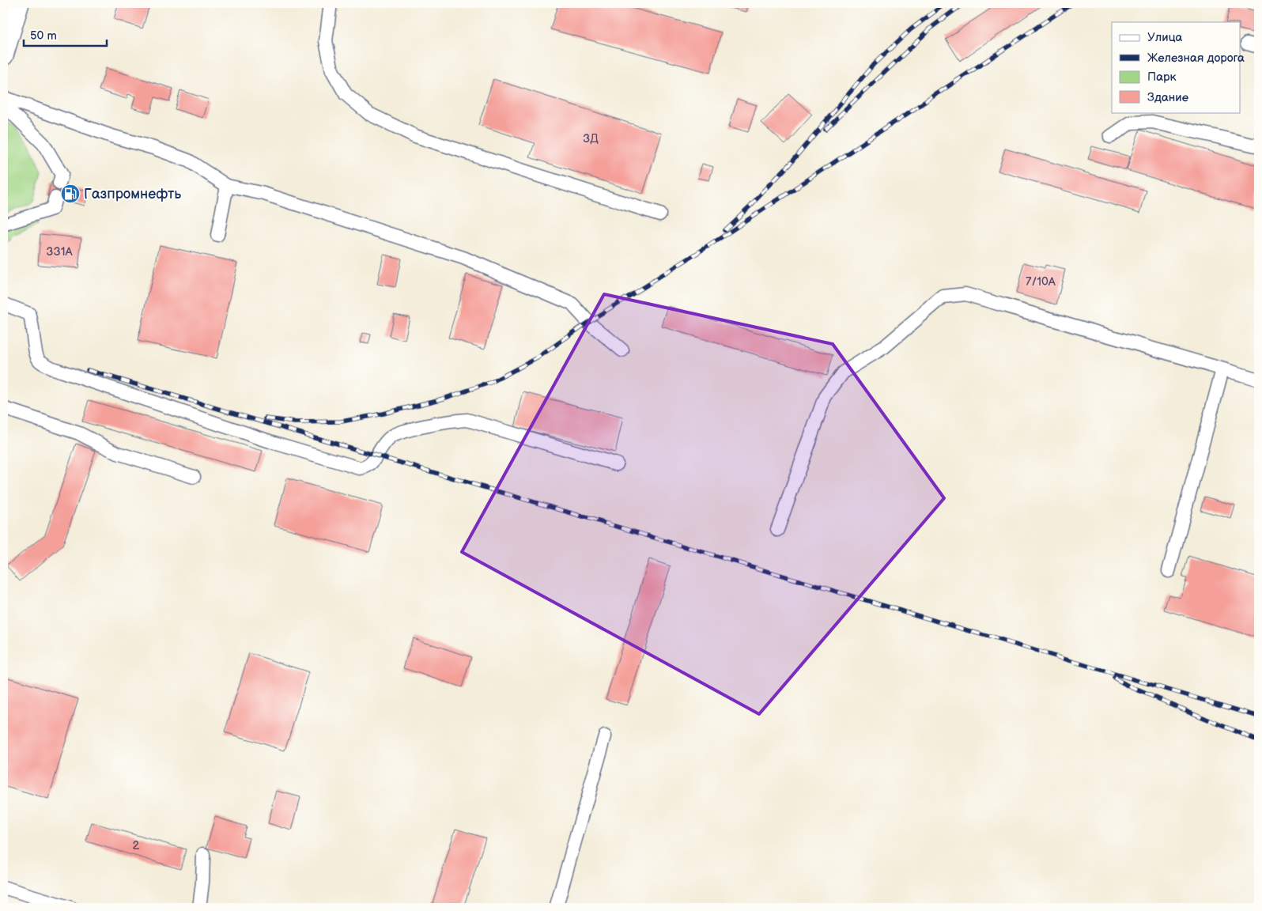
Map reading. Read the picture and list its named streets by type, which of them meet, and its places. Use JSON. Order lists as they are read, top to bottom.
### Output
{
  "places": {
    "fuel station": ["Газпромнефть"]
  },
  "house_numbers": [
    "3Д",
    "331А",
    "7/10А",
    "2"
  ],
  "legend": [
    "Улица",
    "Железная дорога",
    "Парк",
    "Здание"
  ],
  "scale_bar": "50 m"
}
